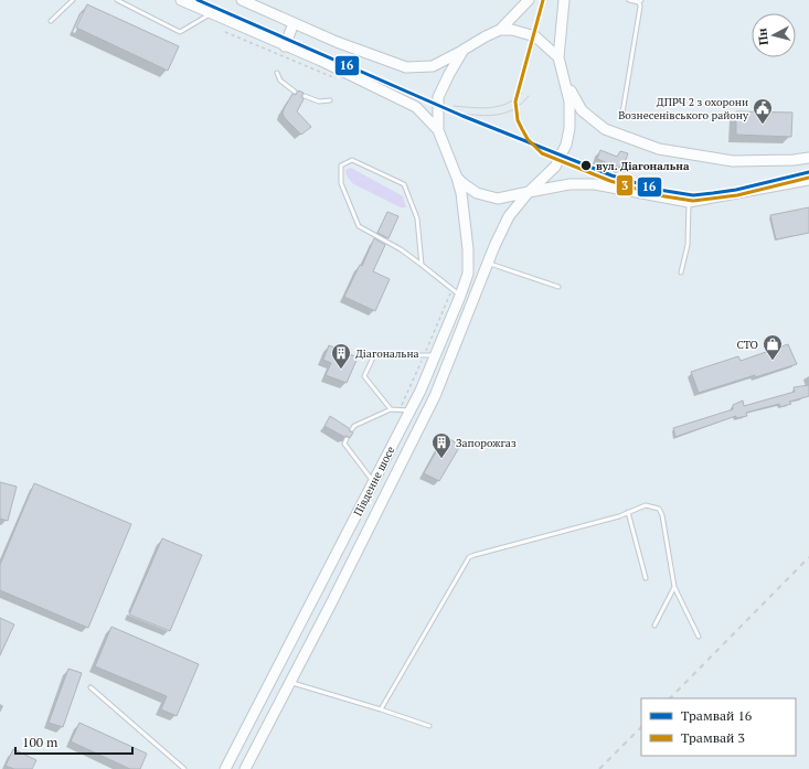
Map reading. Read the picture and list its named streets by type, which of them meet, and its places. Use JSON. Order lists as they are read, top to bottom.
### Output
{
  "streets": {
    "main road": ["Південне шосе"]
  },
  "places": {
    "public building": ["ДПРЧ 2 з охорони Вознесенівського району"],
    "other": ["вул. Діагональна"],
    "shop": ["СТО"],
    "building": ["Діагональна", "Запорожгаз"]
  },
  "lines": ["tram line 16", "tram line 3"],
  "legend": ["Трамвай 16", "Трамвай 3"],
  "scale_bar": "100 m",
  "north": "left"
}
